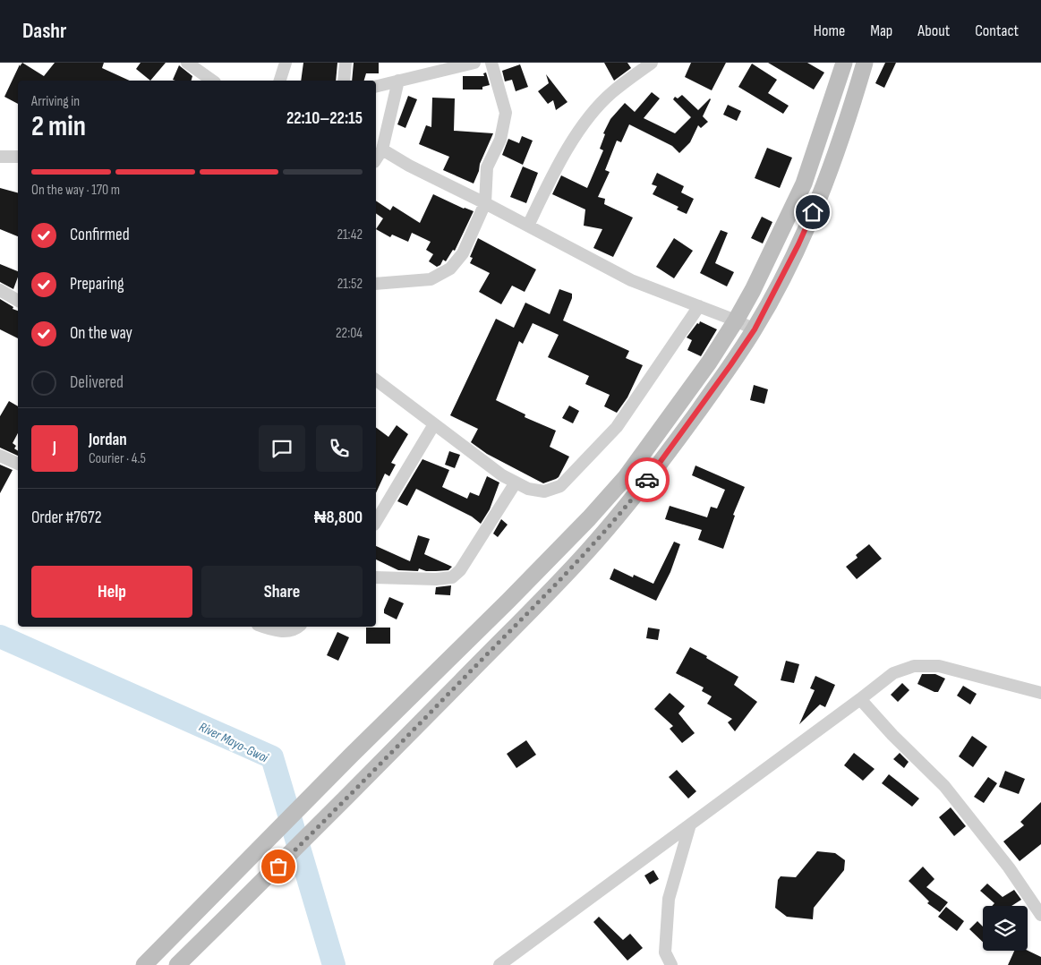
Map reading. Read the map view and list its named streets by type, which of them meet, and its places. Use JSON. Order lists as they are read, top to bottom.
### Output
{
  "water": ["River Mayo-Gwoi"],
  "page": {
    "header": "Dashr",
    "nav": [
      "Home",
      "Map",
      "About",
      "Contact"
    ],
    "heading": ["2 min", "Arriving in", "22:10–22:15"],
    "panel": [
      "Jordan",
      "Courier · 4.5",
      "Order #7672",
      "₦8,800"
    ],
    "bar": "On the way · 170 m",
    "list": [
      ["Confirmed", "21:42"],
      ["Preparing", "21:52"],
      ["On the way", "22:04"],
      "Delivered"
    ],
    "round": "J",
    "buttons": ["Help", "Share"]
  }
}
